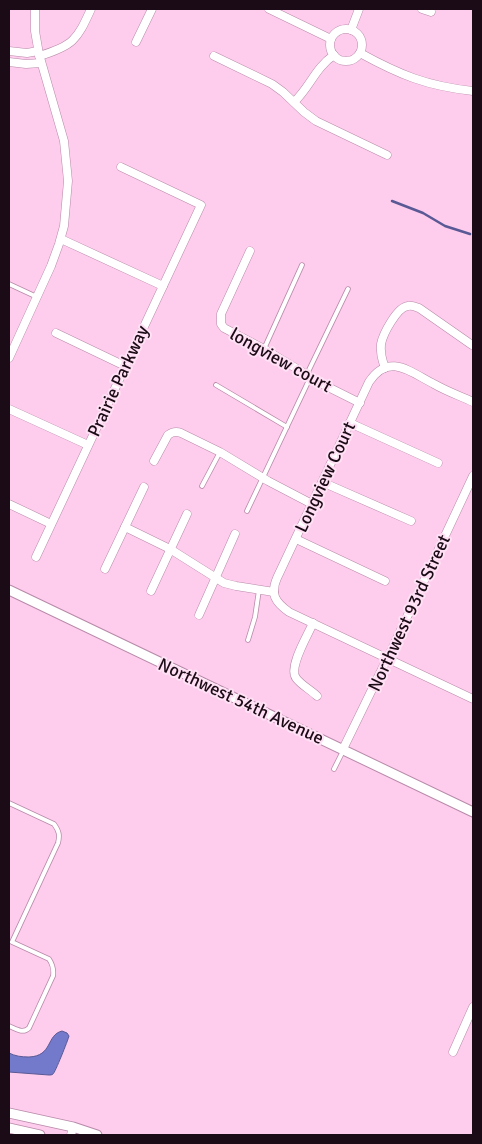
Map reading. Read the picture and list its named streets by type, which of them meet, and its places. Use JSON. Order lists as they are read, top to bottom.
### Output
{
  "streets": {
    "street": [
      "longview court",
      "Prairie Parkway",
      "Longview Court",
      "Northwest 93rd Street",
      "Northwest 54th Avenue"
    ]
  },
  "crossings": [
    ["longview court", "Longview Court"],
    ["Northwest 93rd Street", "Northwest 54th Avenue"]
  ]
}
